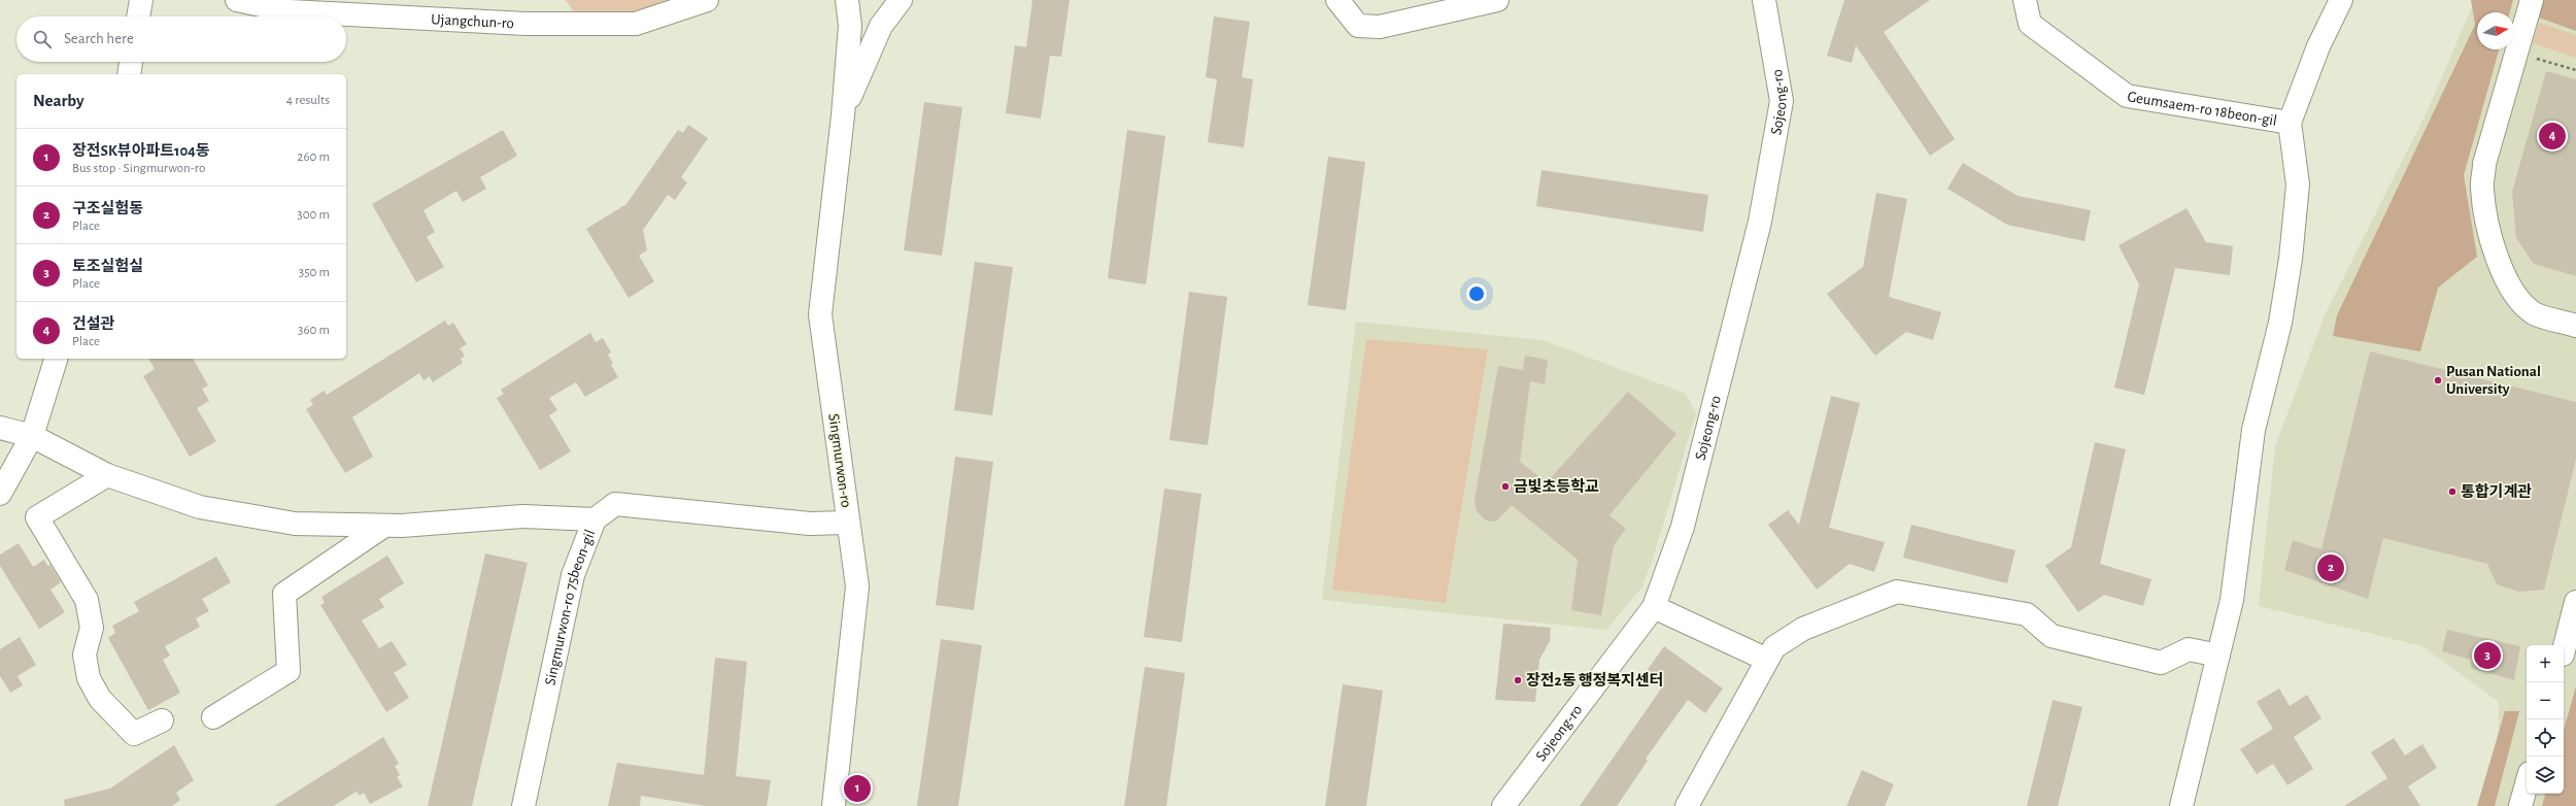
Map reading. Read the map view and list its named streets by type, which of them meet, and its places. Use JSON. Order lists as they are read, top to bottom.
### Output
{
  "streets": {
    "street": [
      "Ujangchun-ro",
      "Sojeong-ro",
      "Geumsaem-ro 18beon-gil",
      "Singmurwon-ro",
      "Singmurwon-ro 75beon-gil"
    ]
  },
  "crossings": [
    ["Singmurwon-ro", "Singmurwon-ro 75beon-gil"]
  ],
  "places": [
    "Pusan National University",
    "금빛초등학교",
    "통합기계관",
    "장전2동 행정복지센터"
  ],
  "north": "right",
  "page": {
    "search": "Search here",
    "heading": ["Nearby", "4 results"],
    "pins": [
      "4",
      "2",
      "3",
      "1"
    ],
    "list": [
      {
        "mark": "1",
        "name": "장전SK뷰아파트104동",
        "note": "Bus stop · Singmurwon-ro",
        "value": "260 m"
      },
      {
        "mark": "2",
        "name": "구조실험동",
        "note": "Place",
        "value": "300 m"
      },
      {
        "mark": "3",
        "name": "토조실험실",
        "note": "Place",
        "value": "350 m"
      },
      {
        "mark": "4",
        "name": "건설관",
        "note": "Place",
        "value": "360 m"
      }
    ],
    "map_buttons": ["+", "−"]
  }
}
